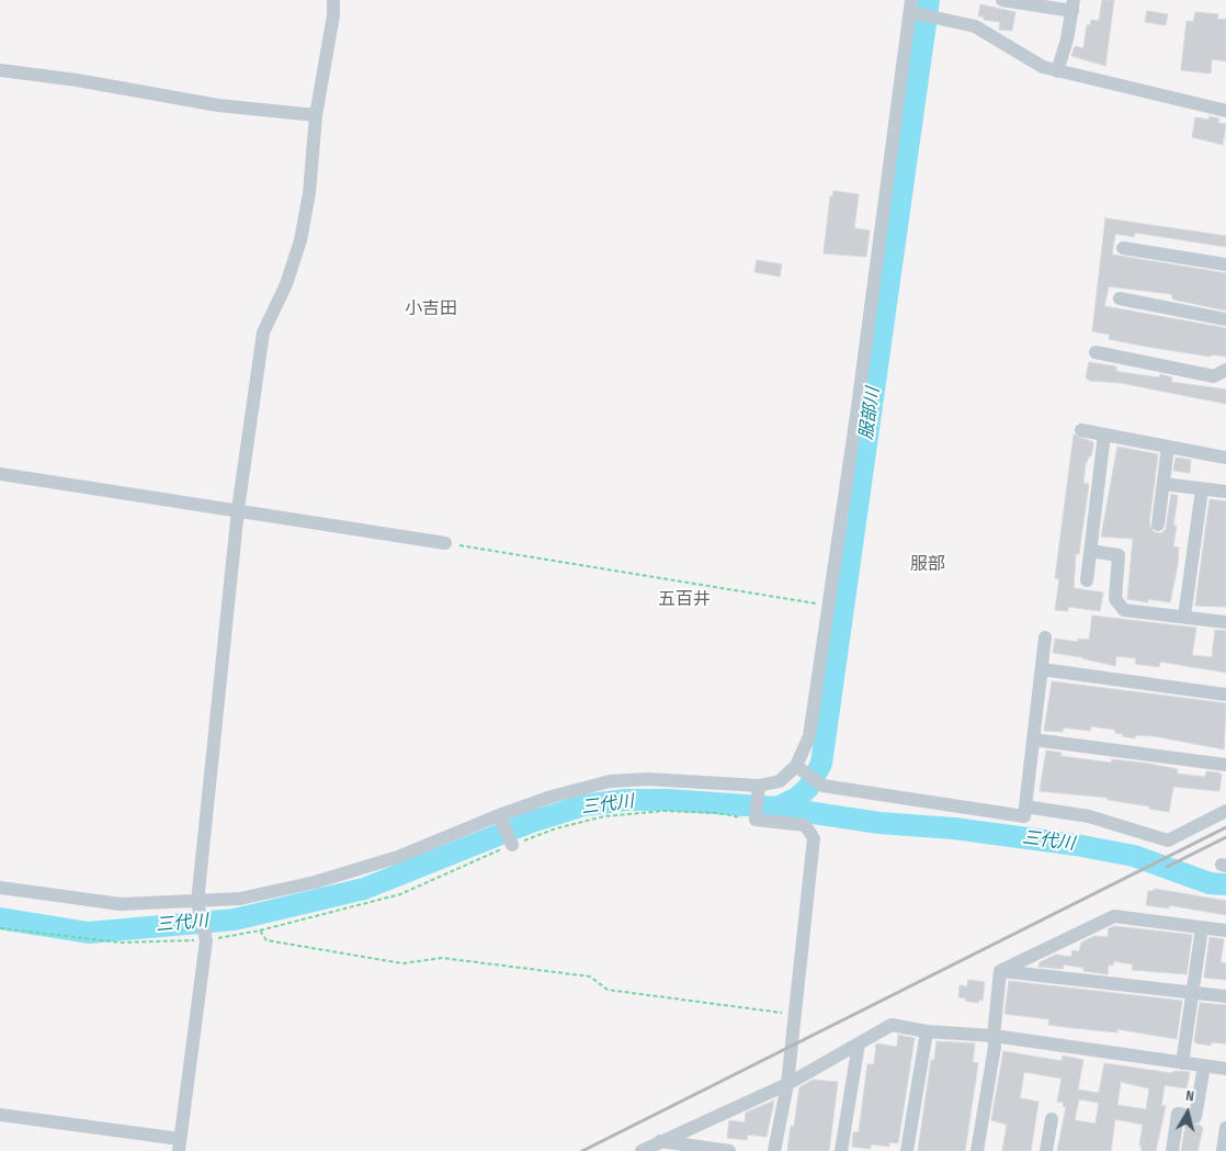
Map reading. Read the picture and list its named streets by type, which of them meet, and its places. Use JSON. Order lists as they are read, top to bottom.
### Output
{
  "districts": ["小吉田", "服部", "五百井"],
  "water": ["服部川", "三代川"],
  "north": "top"
}
